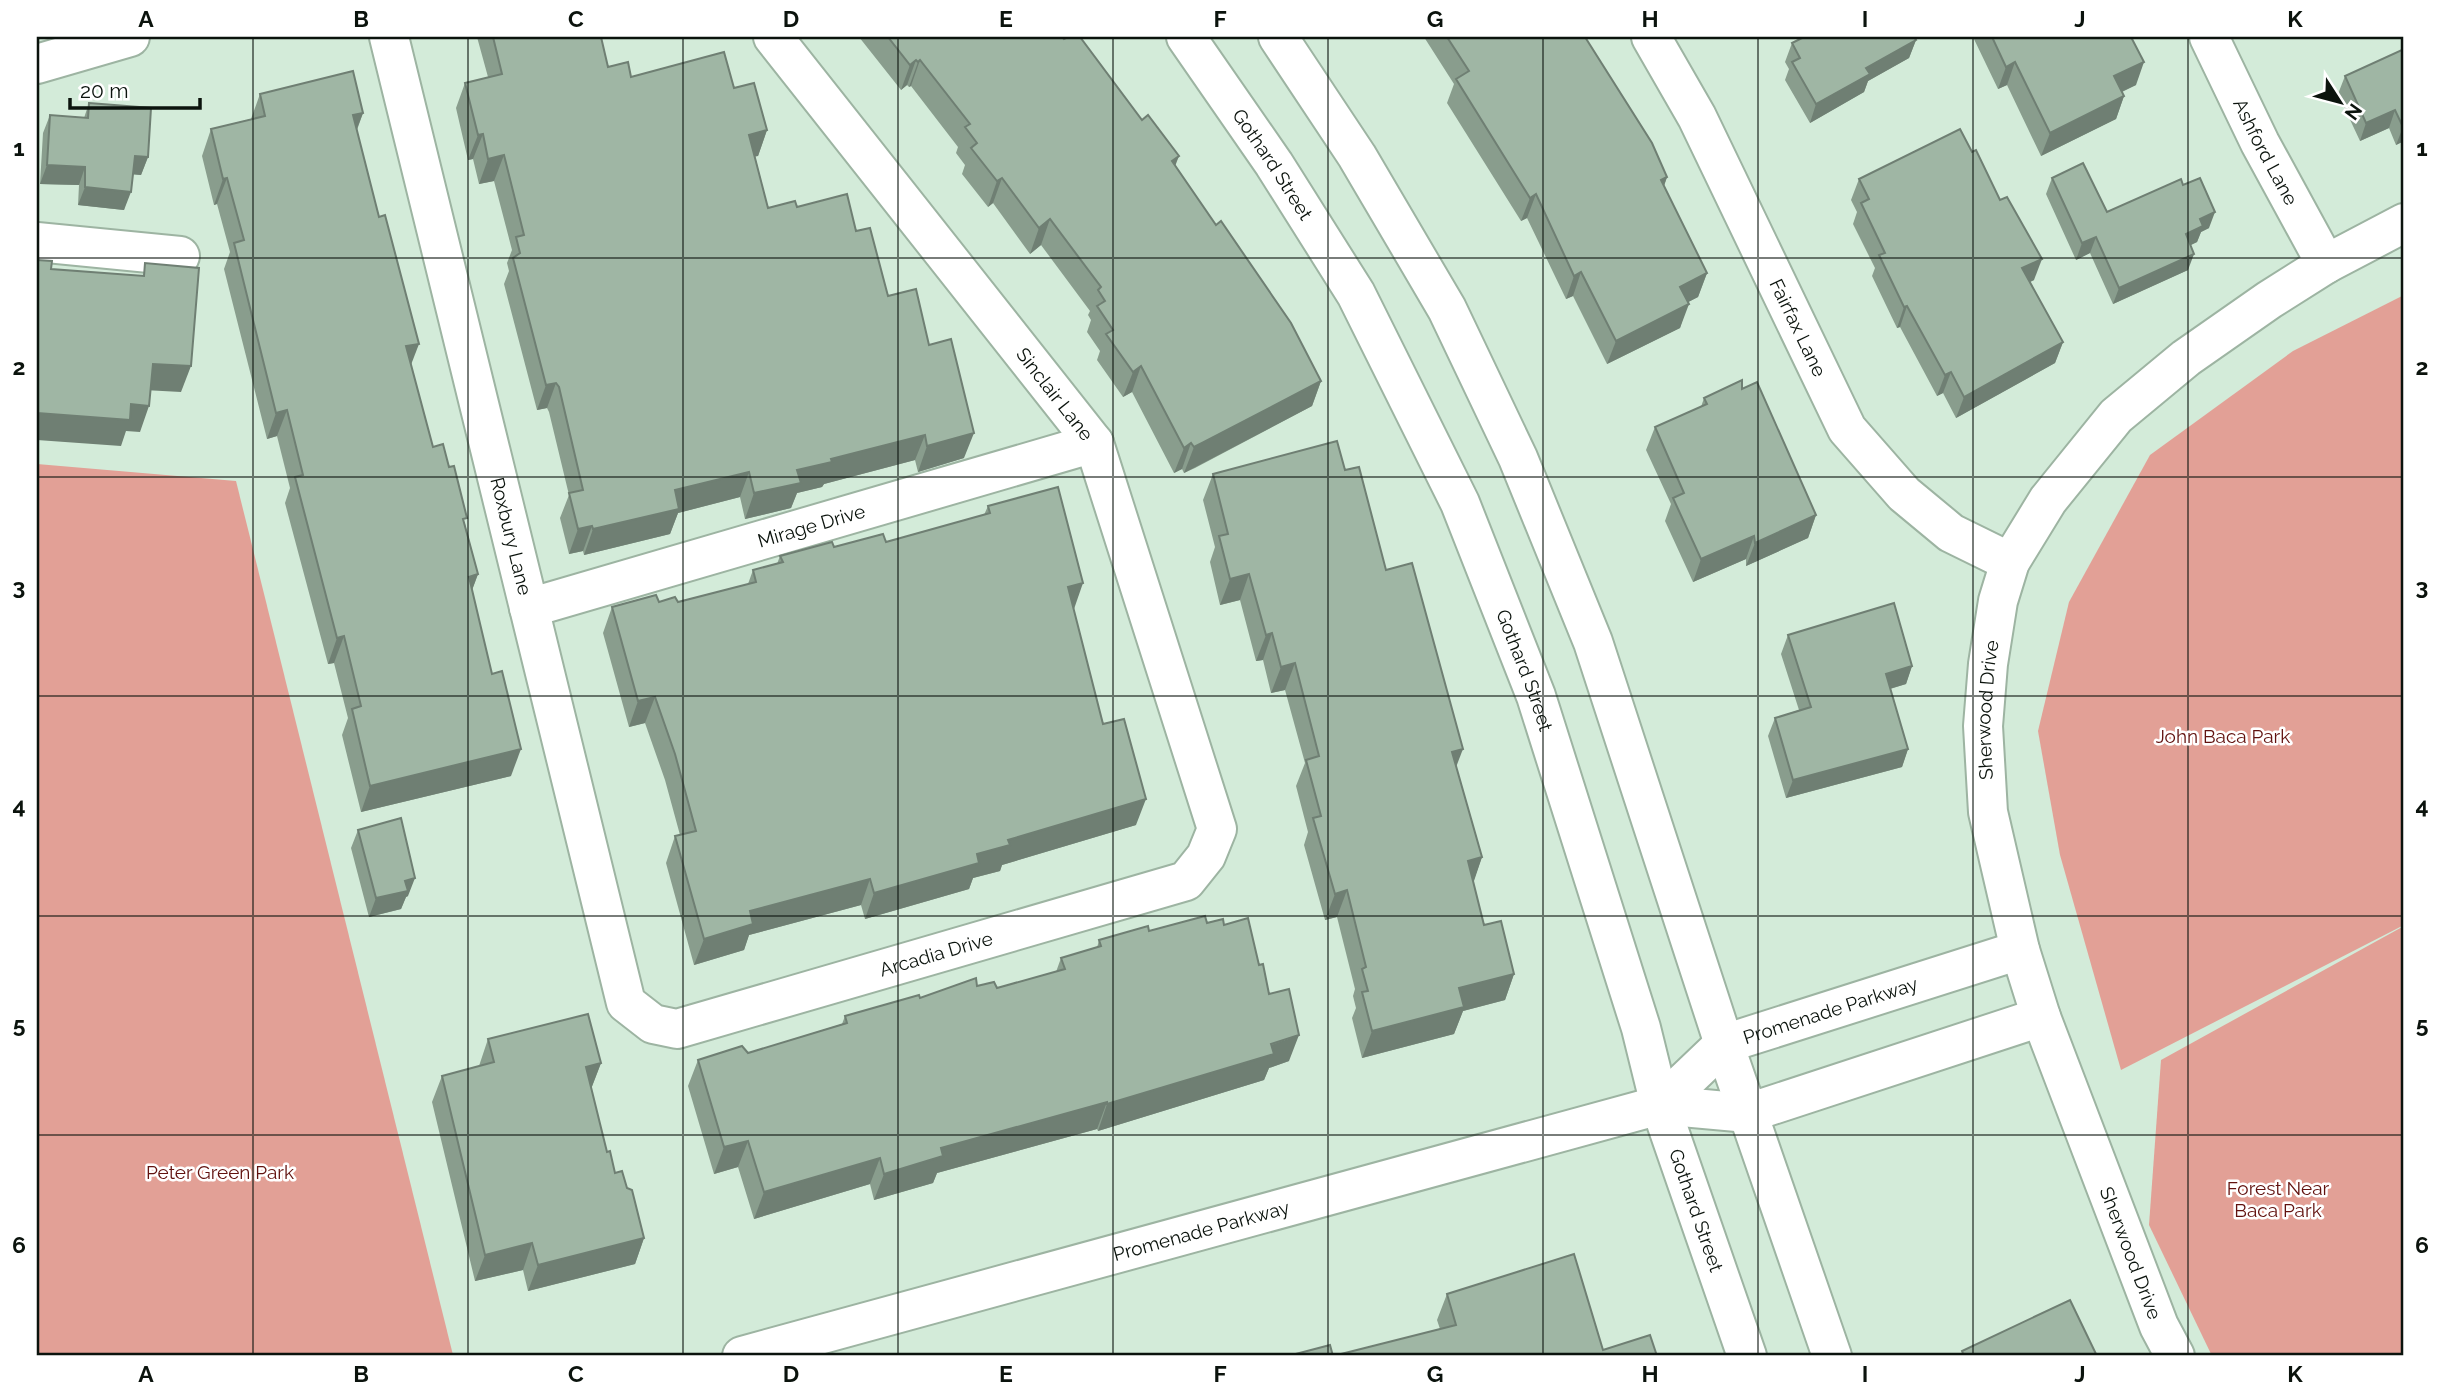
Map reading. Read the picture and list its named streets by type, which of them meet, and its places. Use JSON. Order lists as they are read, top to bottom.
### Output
{
  "streets": {
    "street": [
      "Ashford Lane",
      "Gothard Street",
      "Fairfax Lane",
      "Sinclair Lane",
      "Mirage Drive",
      "Roxbury Lane",
      "Sherwood Drive",
      "Arcadia Drive",
      "Promenade Parkway"
    ]
  },
  "crossings": [
    ["Ashford Lane", "Sherwood Drive"],
    ["Gothard Street", "Promenade Parkway"],
    ["Fairfax Lane", "Sherwood Drive"],
    ["Sinclair Lane", "Mirage Drive"],
    ["Sinclair Lane", "Arcadia Drive"],
    ["Mirage Drive", "Roxbury Lane"],
    ["Roxbury Lane", "Arcadia Drive"],
    ["Sherwood Drive", "Promenade Parkway"]
  ],
  "parks": ["John Baca Park", "Peter Green Park", "Forest Near Baca Park"],
  "scale_bar": "20 m",
  "north": "bottom right",
  "grid": {
    "columns": [
      "A",
      "B",
      "C",
      "D",
      "E",
      "F",
      "G",
      "H",
      "I",
      "J",
      "K"
    ],
    "rows": [
      "1",
      "2",
      "3",
      "4",
      "5",
      "6"
    ]
  }
}
